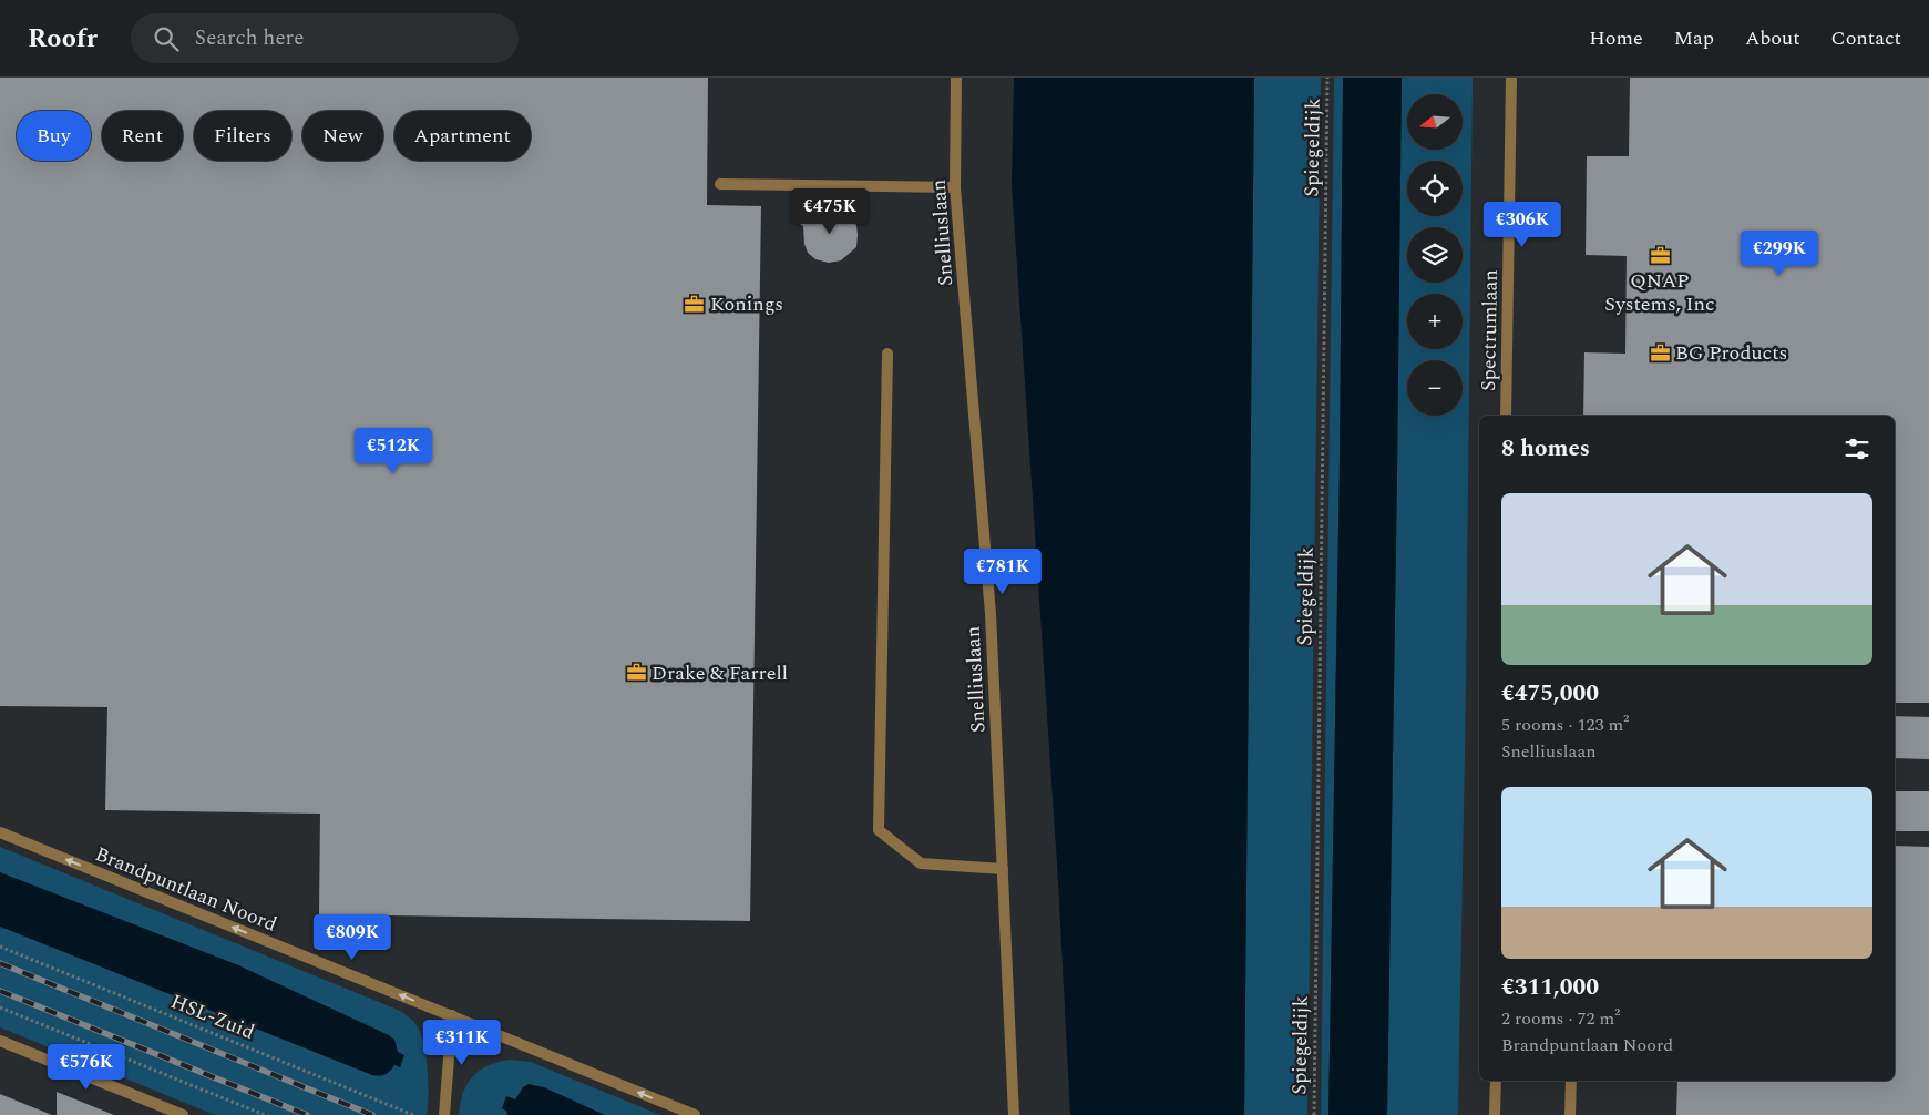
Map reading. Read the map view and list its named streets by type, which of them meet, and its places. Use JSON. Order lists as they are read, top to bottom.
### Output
{
  "streets": {
    "street": ["Snelliuslaan", "Spectrumlaan", "Brandpuntlaan Noord"],
    "path": ["Spiegeldijk", "HSL-Zuid"]
  },
  "one_way": ["Brandpuntlaan Noord"],
  "places": {
    "office": [
      "QNAP Systems, Inc",
      "Konings",
      "BG Products",
      "Drake & Farrell"
    ]
  },
  "north": "left",
  "page": {
    "header": "Roofr",
    "search": "Search here",
    "nav": [
      "Home",
      "Map",
      "About",
      "Contact"
    ],
    "map_buttons": ["+", "−"],
    "chip": [
      "Buy",
      "Rent",
      "Filters",
      "New",
      "Apartment"
    ],
    "price": [
      "€475K",
      "€306K",
      "€299K",
      "€512K",
      "€781K",
      "€809K",
      "€311K",
      "€576K"
    ],
    "heading": "8 homes",
    "list": [
      {
        "name": "€475,000",
        "note": "5 rooms · 123 m² · Snelliuslaan"
      },
      {
        "name": "€311,000",
        "note": "2 rooms · 72 m² · Brandpuntlaan Noord"
      }
    ]
  }
}
